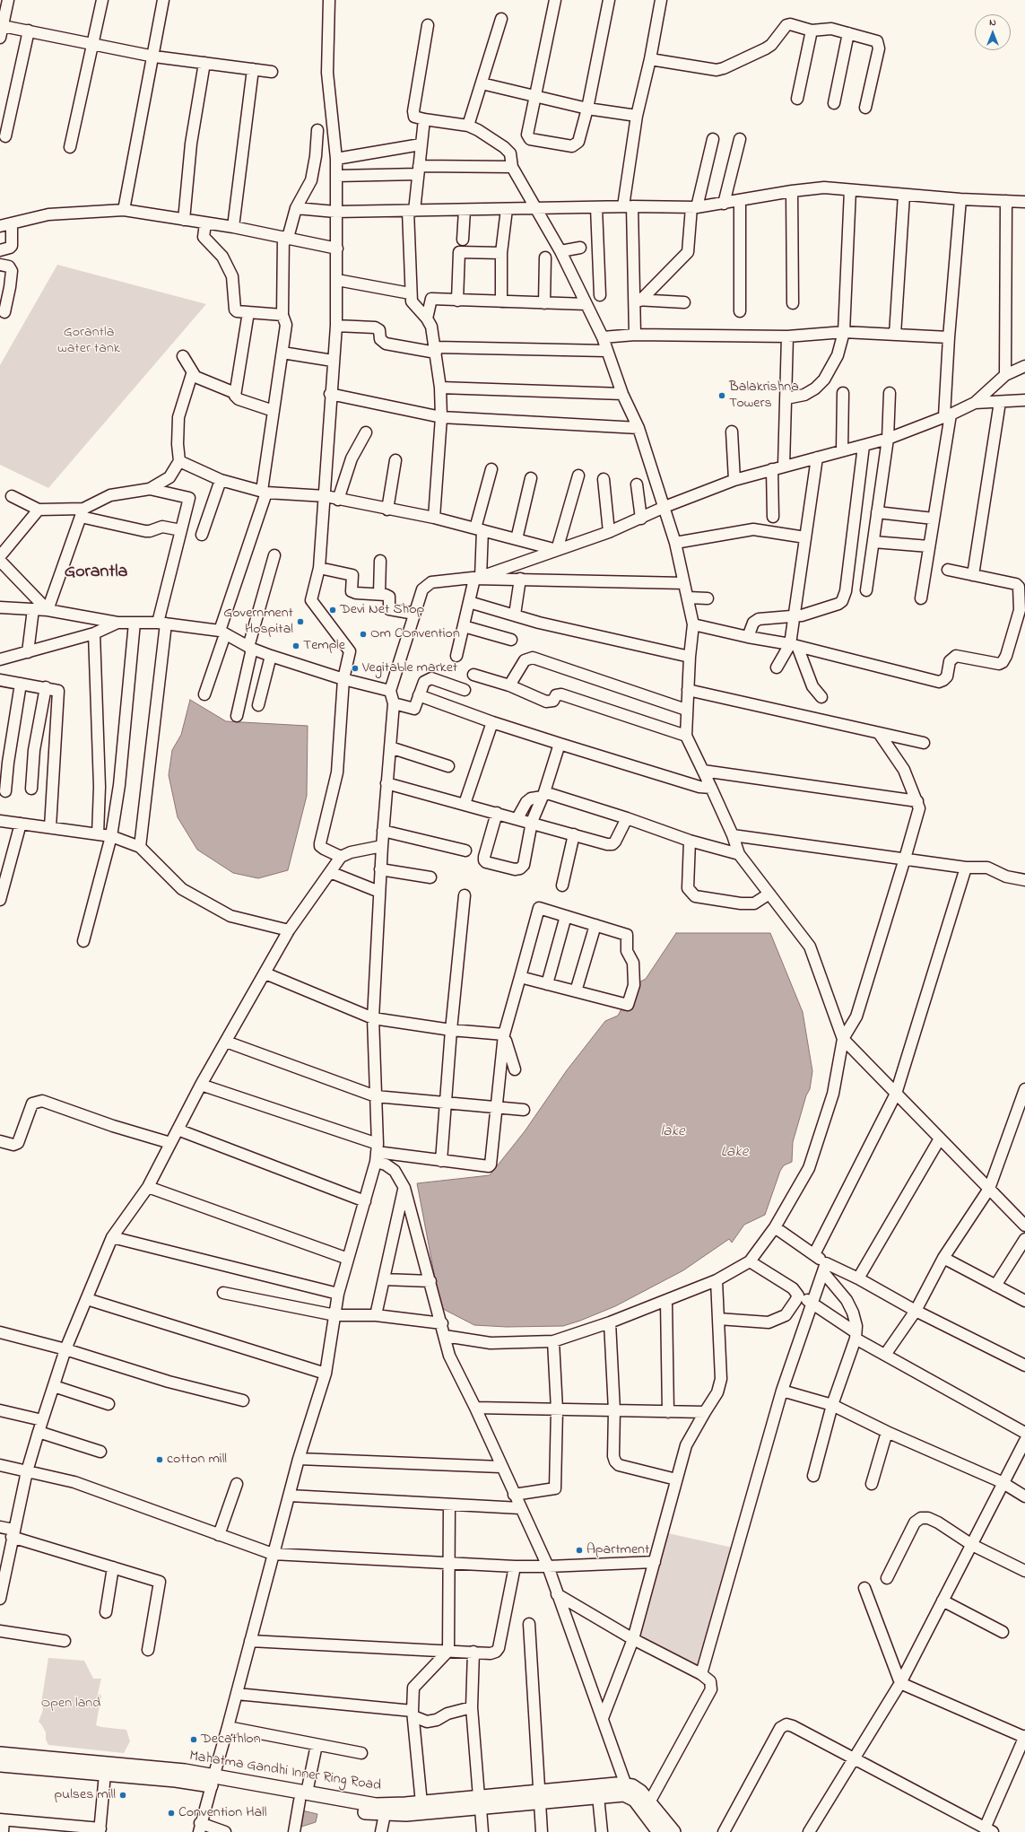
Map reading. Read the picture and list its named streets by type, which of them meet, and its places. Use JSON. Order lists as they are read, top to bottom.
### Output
{
  "streets": {
    "main road": ["Mahatma Gandhi Inner Ring Road"]
  },
  "districts": ["Gorantla"],
  "water": ["lake", "Lake"],
  "parks": ["Gorantla water tank", "Open land"],
  "places": [
    "Balakrishna Towers",
    "Devi Net Shop",
    "Government Hospital",
    "Om COnvention",
    "Temple",
    "Vegitable market",
    "cotton mill",
    "Apartment",
    "Decathlon",
    "pulses mill",
    "Convention Hall"
  ],
  "north": "top"
}
